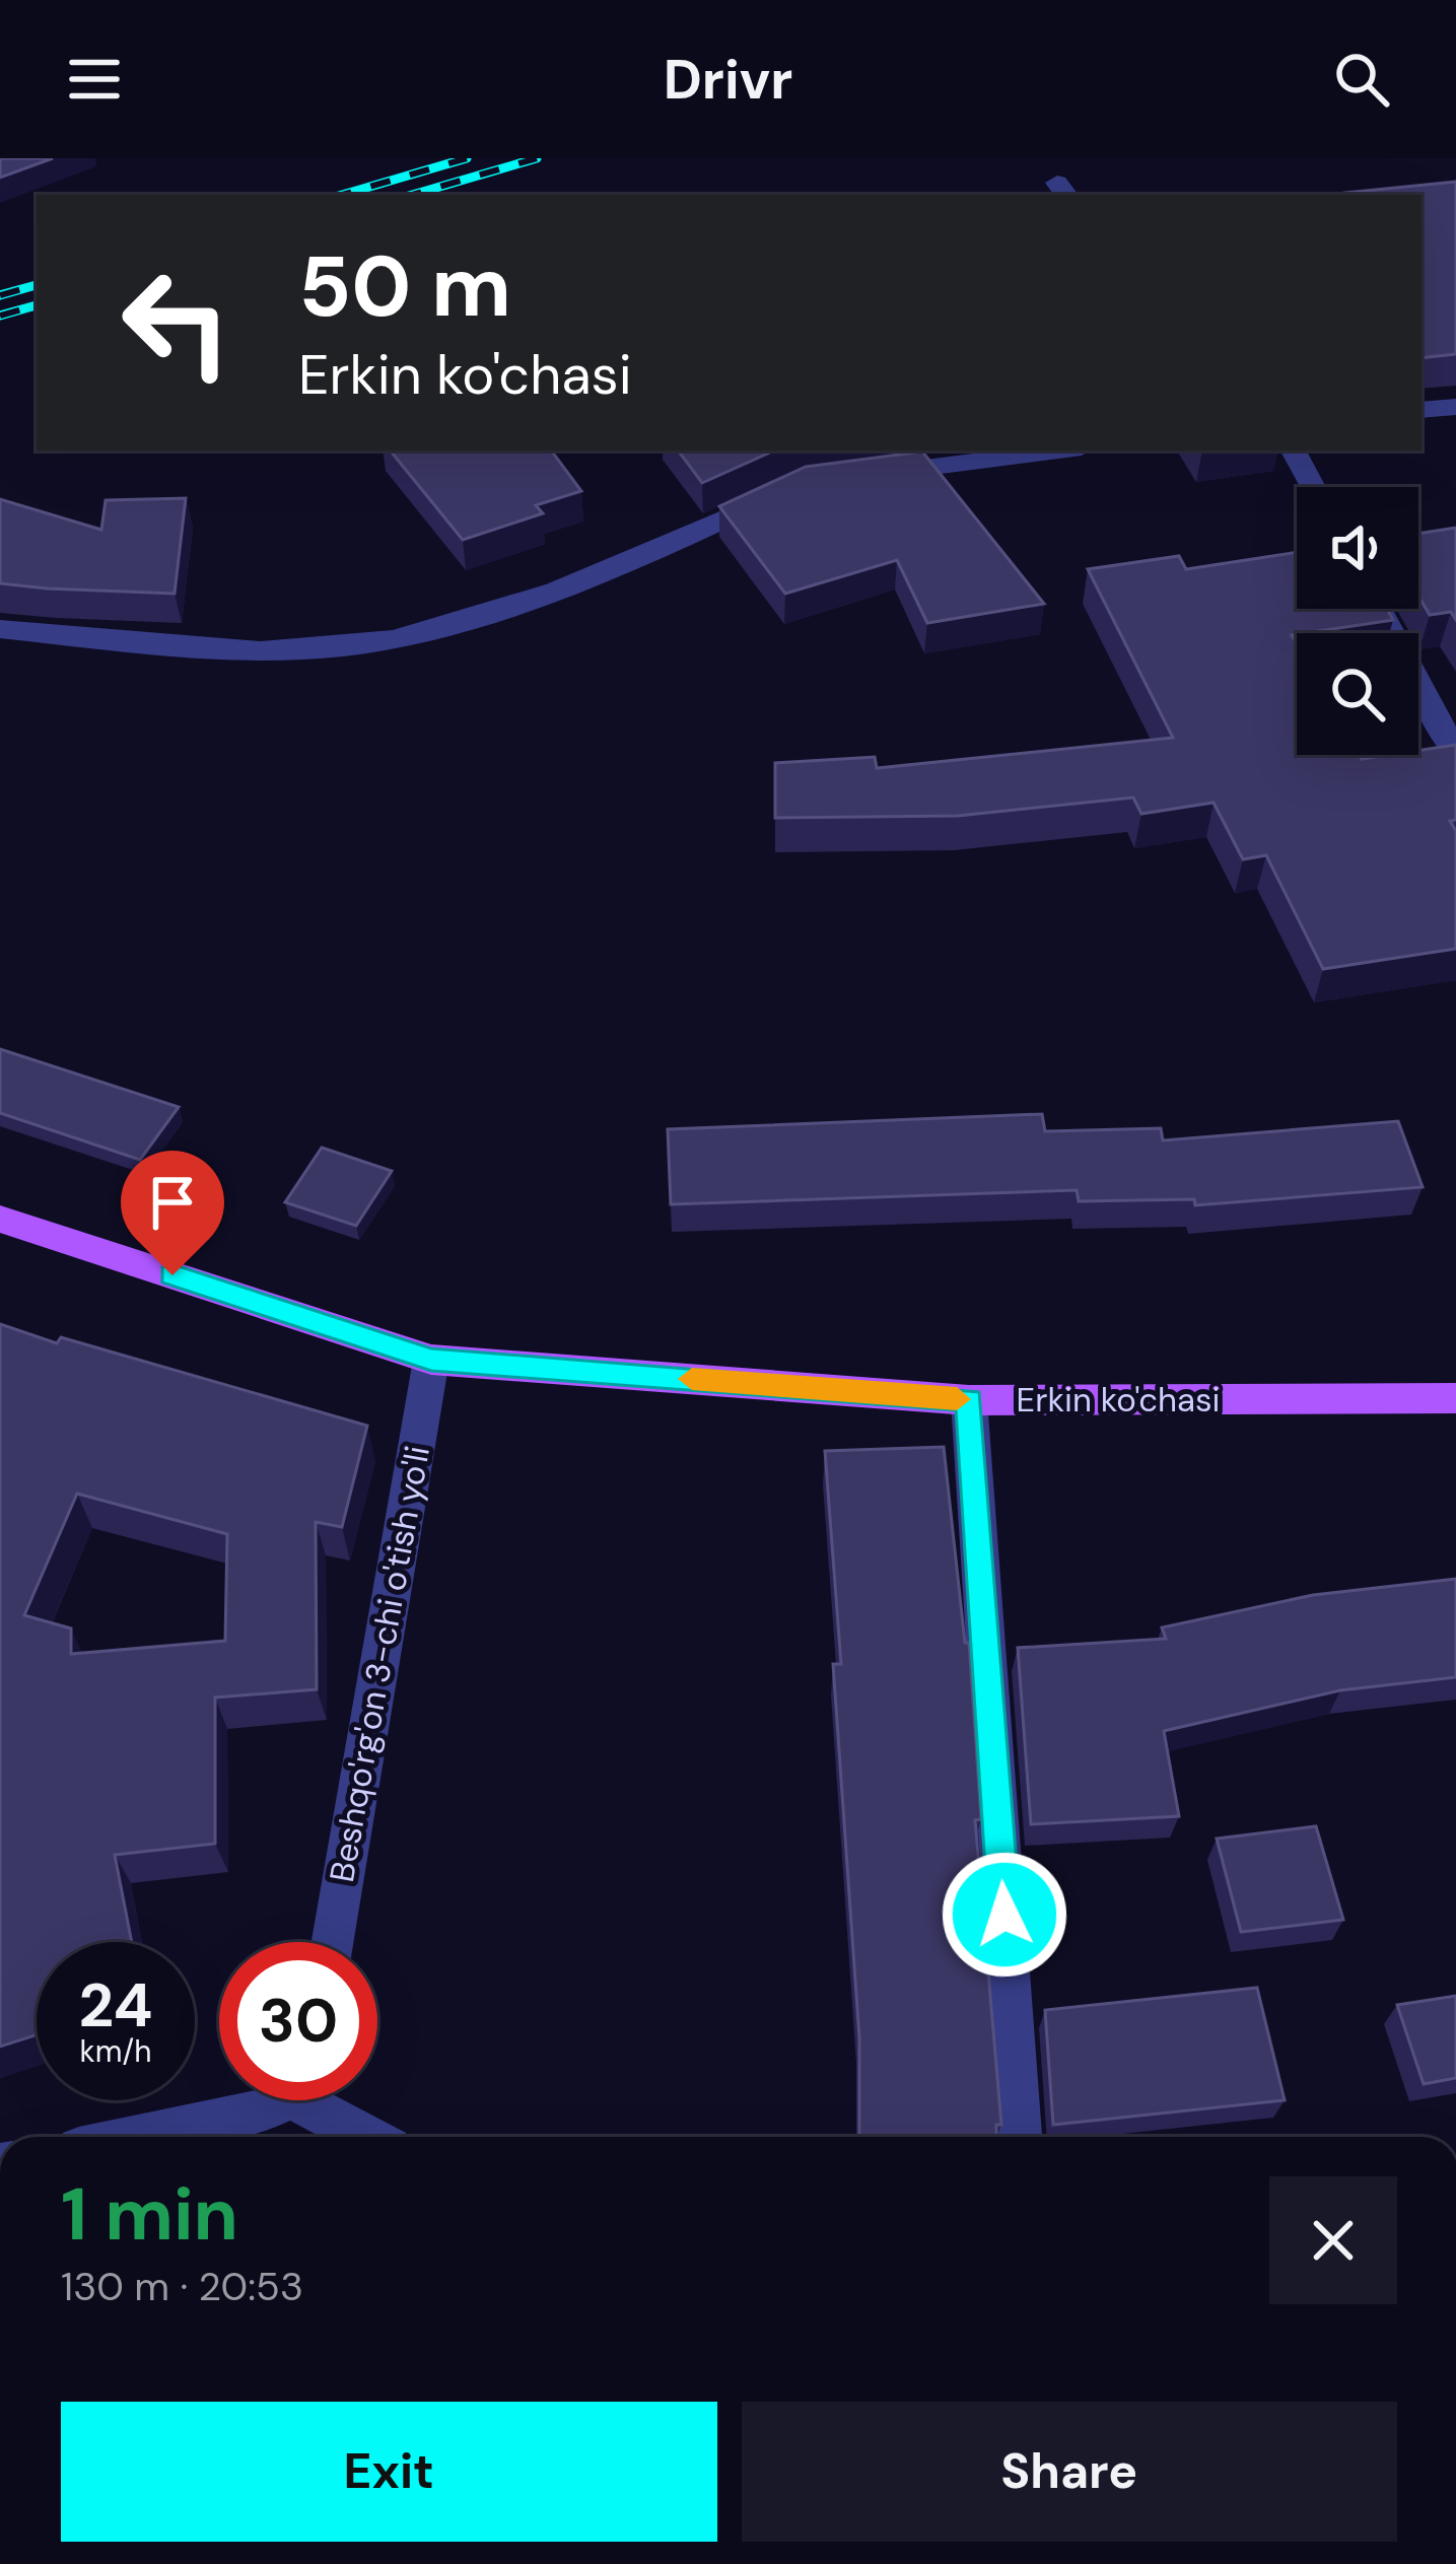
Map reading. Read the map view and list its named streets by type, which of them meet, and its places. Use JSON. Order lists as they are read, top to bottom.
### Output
{
  "streets": {
    "main road": ["Erkin ko'chasi"],
    "street": ["Beshqo'rg'on 3-chi o'tish yo'li"]
  },
  "crossings": [
    ["Erkin ko'chasi", "Beshqo'rg'on 3-chi o'tish yo'li"]
  ],
  "page": {
    "header": "Drivr",
    "turn": ["50 m", "Erkin ko'chasi"],
    "speed": "24 km/h",
    "limit": "30",
    "heading": ["1 min", "130 m · 20:53"],
    "buttons": ["Exit", "Share"]
  }
}
